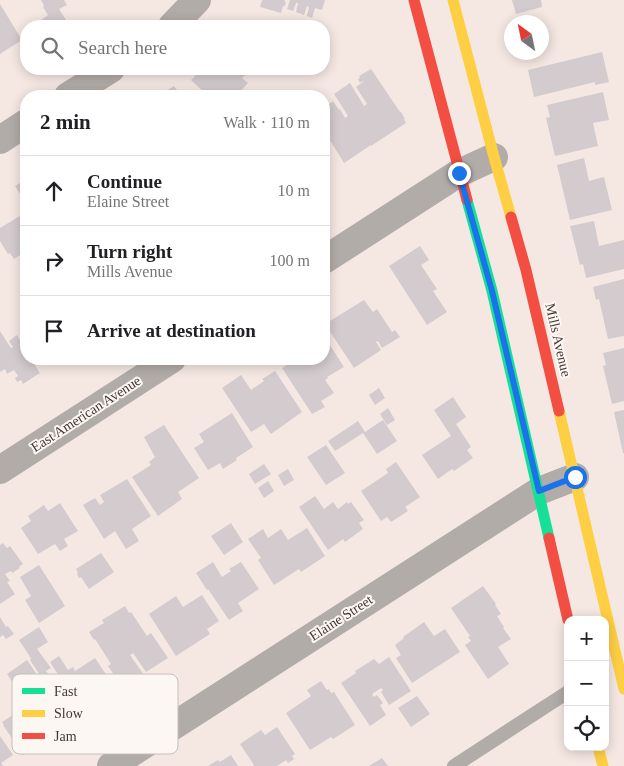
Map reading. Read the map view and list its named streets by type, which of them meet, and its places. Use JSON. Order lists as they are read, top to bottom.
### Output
{
  "streets": {
    "main road": ["Mills Avenue"],
    "street": ["East American Avenue", "Elaine Street"]
  },
  "crossings": [
    ["Mills Avenue", "Elaine Street"]
  ],
  "legend": ["Fast", "Slow", "Jam"],
  "north": "top left",
  "page": {
    "search": "Search here",
    "heading": ["2 min", "Walk · 110 m"],
    "list": [
      ["Continue", "Elaine Street", "10 m"],
      ["Turn right", "Mills Avenue", "100 m"],
      "Arrive at destination"
    ],
    "map_buttons": ["+", "−"]
  }
}
